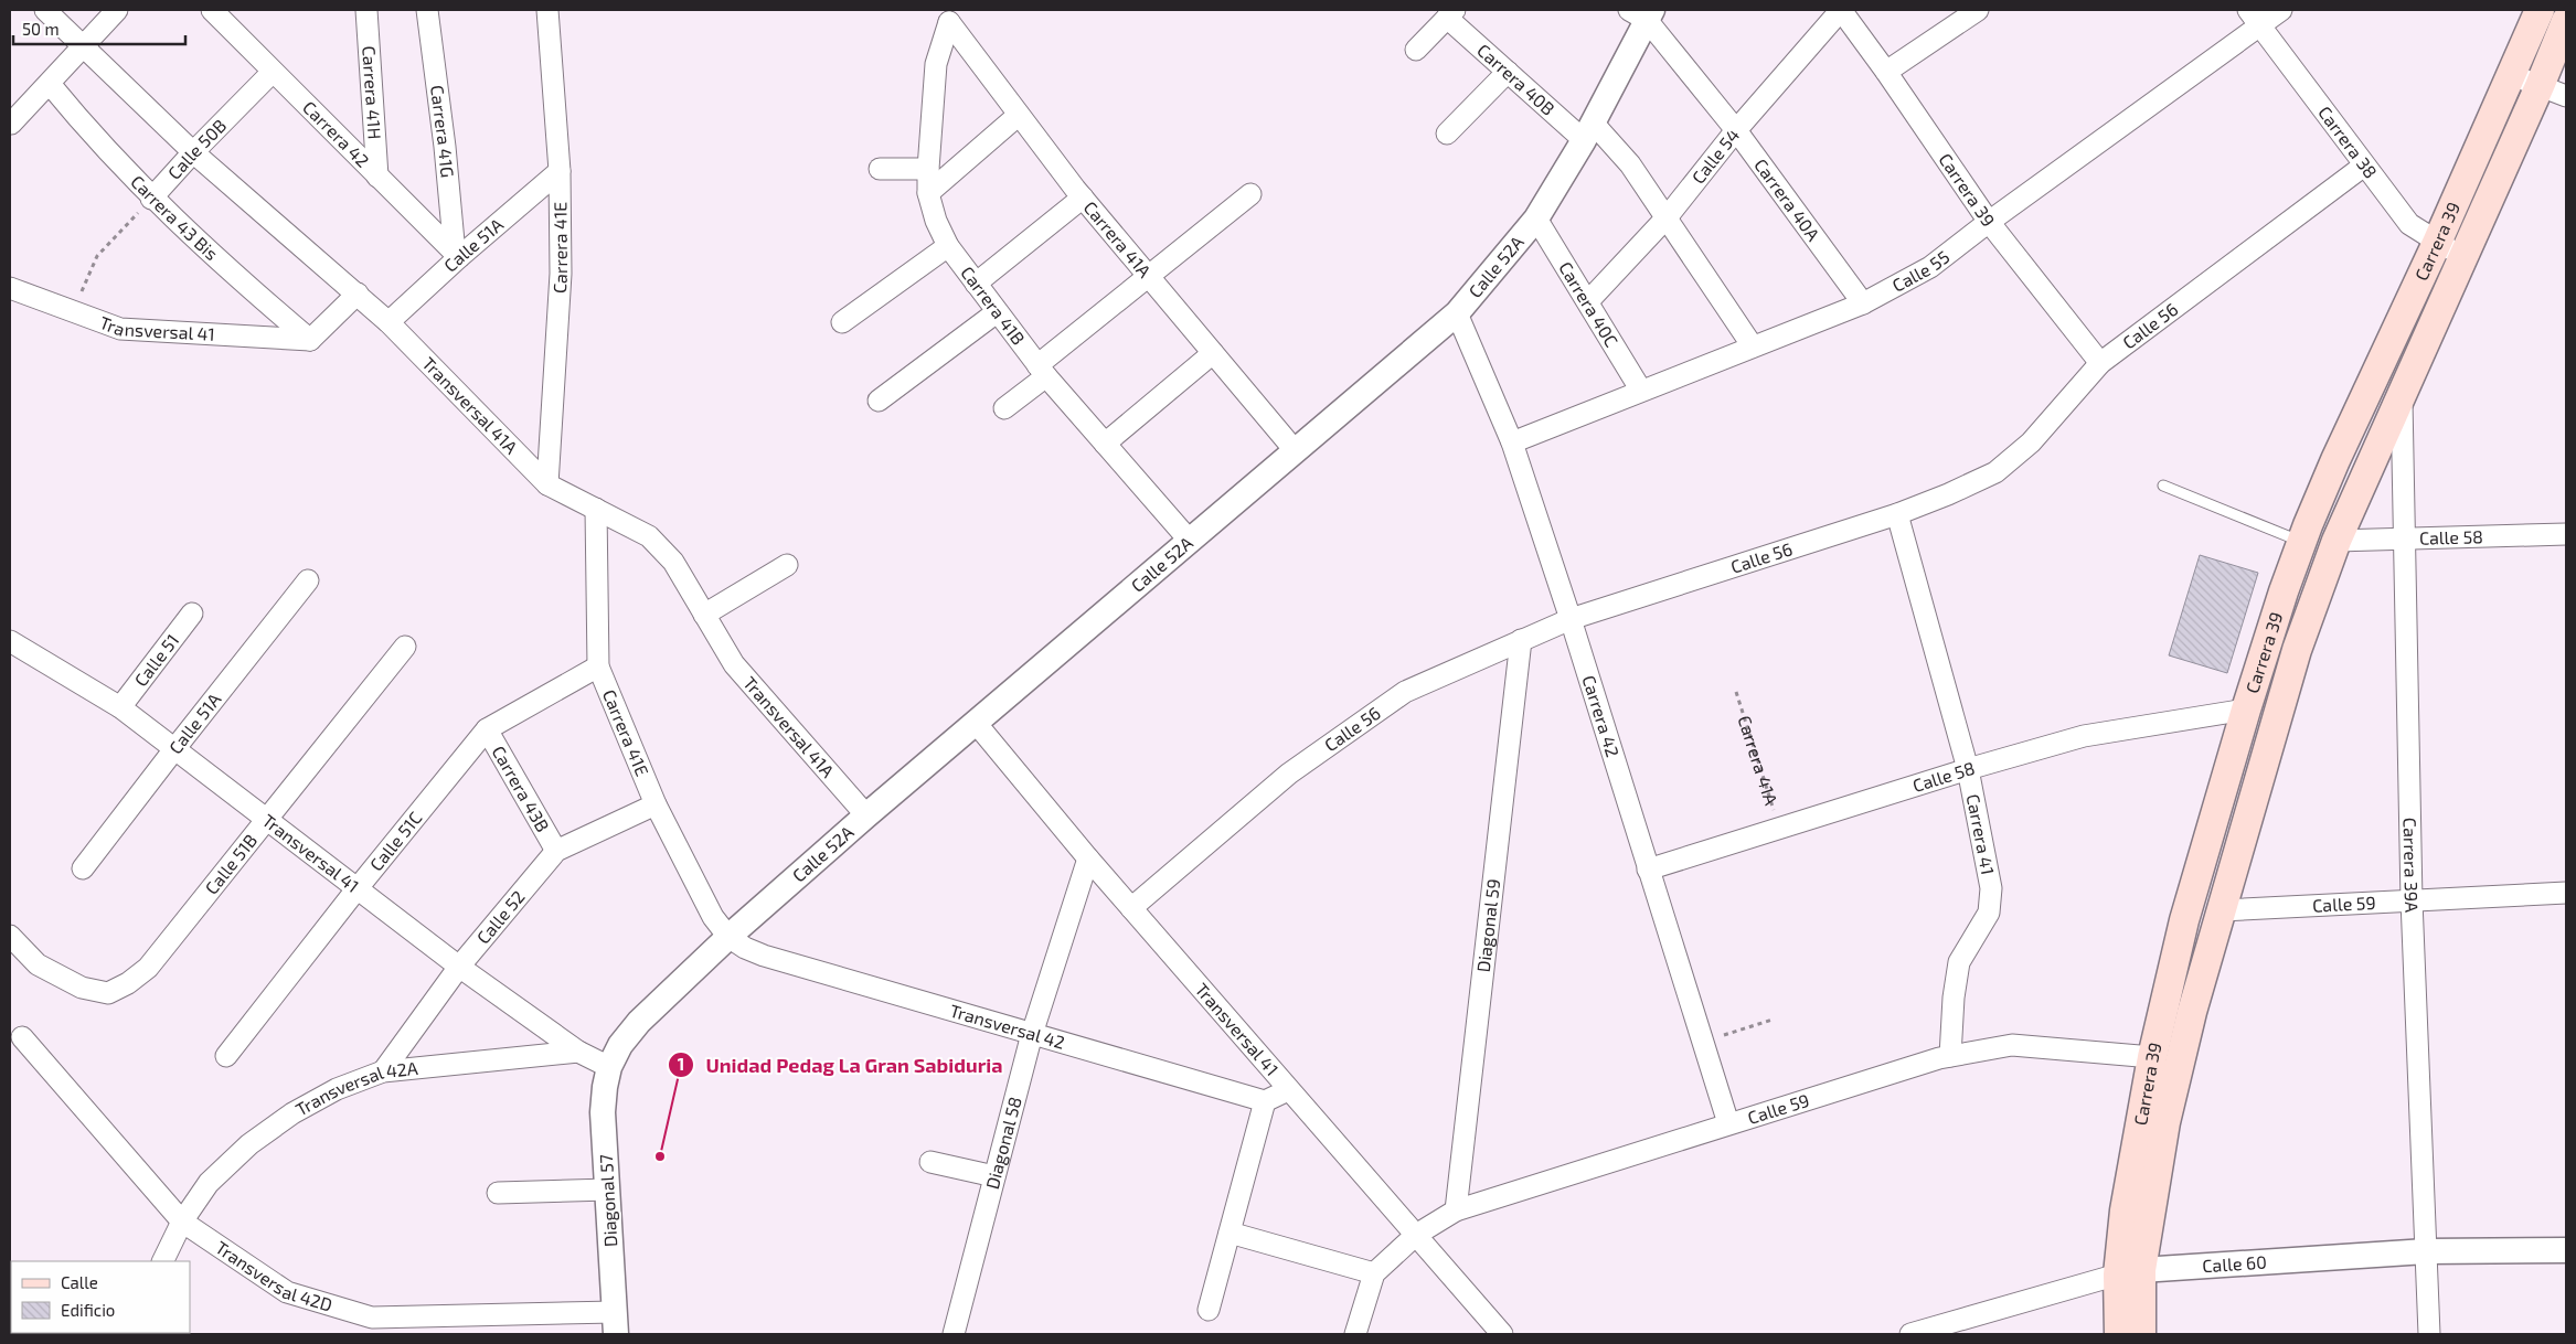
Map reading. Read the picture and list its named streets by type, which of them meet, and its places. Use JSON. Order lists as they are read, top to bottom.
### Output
{
  "streets": {
    "main road": ["Carrera 39"],
    "street": [
      "Carrera 40B",
      "Carrera 41H",
      "Carrera 41G",
      "Carrera 42",
      "Carrera 38",
      "Calle 50B",
      "Calle 54",
      "Carrera 40A",
      "Carrera 43 Bis",
      "Carrera 41A",
      "Calle 51A",
      "Carrera 41E",
      "Calle 52A",
      "Calle 55",
      "Carrera 40C",
      "Carrera 41B",
      "Calle 56",
      "Transversal 41",
      "Transversal 41A",
      "Calle 58",
      "Calle 51",
      "Carrera 43B",
      "Carrera 41",
      "Calle 51C",
      "Calle 51B",
      "Carrera 39A",
      "Calle 59",
      "Calle 52",
      "Diagonal 59",
      "Transversal 42",
      "Transversal 42A",
      "Diagonal 58",
      "Diagonal 57",
      "Calle 60",
      "Transversal 42D"
    ]
  },
  "crossings": [
    ["Carrera 40B", "Calle 54"],
    ["Carrera 40B", "Calle 52A"],
    ["Carrera 41H", "Carrera 42"],
    ["Carrera 41G", "Carrera 42"],
    ["Carrera 41G", "Calle 51A"],
    ["Carrera 42", "Calle 50B"],
    ["Carrera 42", "Calle 51A"],
    ["Carrera 42", "Calle 52A"],
    ["Carrera 42", "Calle 55"],
    ["Carrera 42", "Calle 56"],
    ["Carrera 42", "Calle 58"],
    ["Carrera 42", "Calle 59"],
    ["Carrera 38", "Carrera 39"],
    ["Carrera 38", "Calle 55"],
    ["Carrera 38", "Calle 56"],
    ["Calle 50B", "Carrera 43 Bis"],
    ["Calle 50B", "Transversal 41A"],
    ["Calle 54", "Carrera 39"],
    ["Calle 54", "Carrera 40A"],
    ["Calle 54", "Carrera 40C"],
    ["Carrera 39", "Calle 55"],
    ["Carrera 39", "Calle 56"],
    ["Carrera 39", "Calle 58"],
    ["Carrera 39", "Carrera 39A"],
    ["Carrera 39", "Calle 59"],
    ["Carrera 39", "Calle 60"],
    ["Carrera 40A", "Calle 52A"],
    ["Carrera 40A", "Calle 55"],
    ["Carrera 43 Bis", "Transversal 41"],
    ["Carrera 41A", "Calle 52A"],
    ["Carrera 41A", "Carrera 41B"],
    ["Carrera 41A", "Calle 58"],
    ["Calle 51A", "Carrera 41E"],
    ["Calle 51A", "Transversal 41"],
    ["Calle 51A", "Transversal 41A"],
    ["Carrera 41E", "Calle 52A"],
    ["Carrera 41E", "Transversal 41A"],
    ["Carrera 41E", "Calle 51C"],
    ["Carrera 41E", "Calle 52"],
    ["Carrera 41E", "Transversal 42"],
    ["Calle 52A", "Carrera 40C"],
    ["Calle 52A", "Carrera 41B"],
    ["Calle 52A", "Transversal 41"],
    ["Calle 52A", "Transversal 41A"],
    ["Calle 52A", "Transversal 42"],
    ["Calle 52A", "Diagonal 57"],
    ["Calle 55", "Carrera 40C"],
    ["Calle 56", "Transversal 41"],
    ["Calle 56", "Carrera 41"],
    ["Calle 56", "Diagonal 59"],
    ["Transversal 41", "Calle 51"],
    ["Transversal 41", "Calle 51C"],
    ["Transversal 41", "Calle 51B"],
    ["Transversal 41", "Calle 59"],
    ["Transversal 41", "Calle 52"],
    ["Transversal 41", "Transversal 42A"],
    ["Transversal 41", "Diagonal 58"],
    ["Transversal 41", "Diagonal 57"],
    ["Calle 58", "Carrera 41"],
    ["Calle 58", "Carrera 39A"],
    ["Carrera 43B", "Calle 51C"],
    ["Carrera 43B", "Calle 52"],
    ["Carrera 41", "Calle 59"],
    ["Carrera 39A", "Calle 59"],
    ["Carrera 39A", "Calle 60"],
    ["Calle 59", "Diagonal 59"],
    ["Calle 52", "Transversal 42A"],
    ["Transversal 42", "Diagonal 58"],
    ["Transversal 42A", "Transversal 42D"],
    ["Diagonal 57", "Transversal 42D"]
  ],
  "places": ["Unidad Pedag La Gran Sabiduria"],
  "legend": ["Calle", "Edificio"],
  "scale_bar": "50 m"
}
